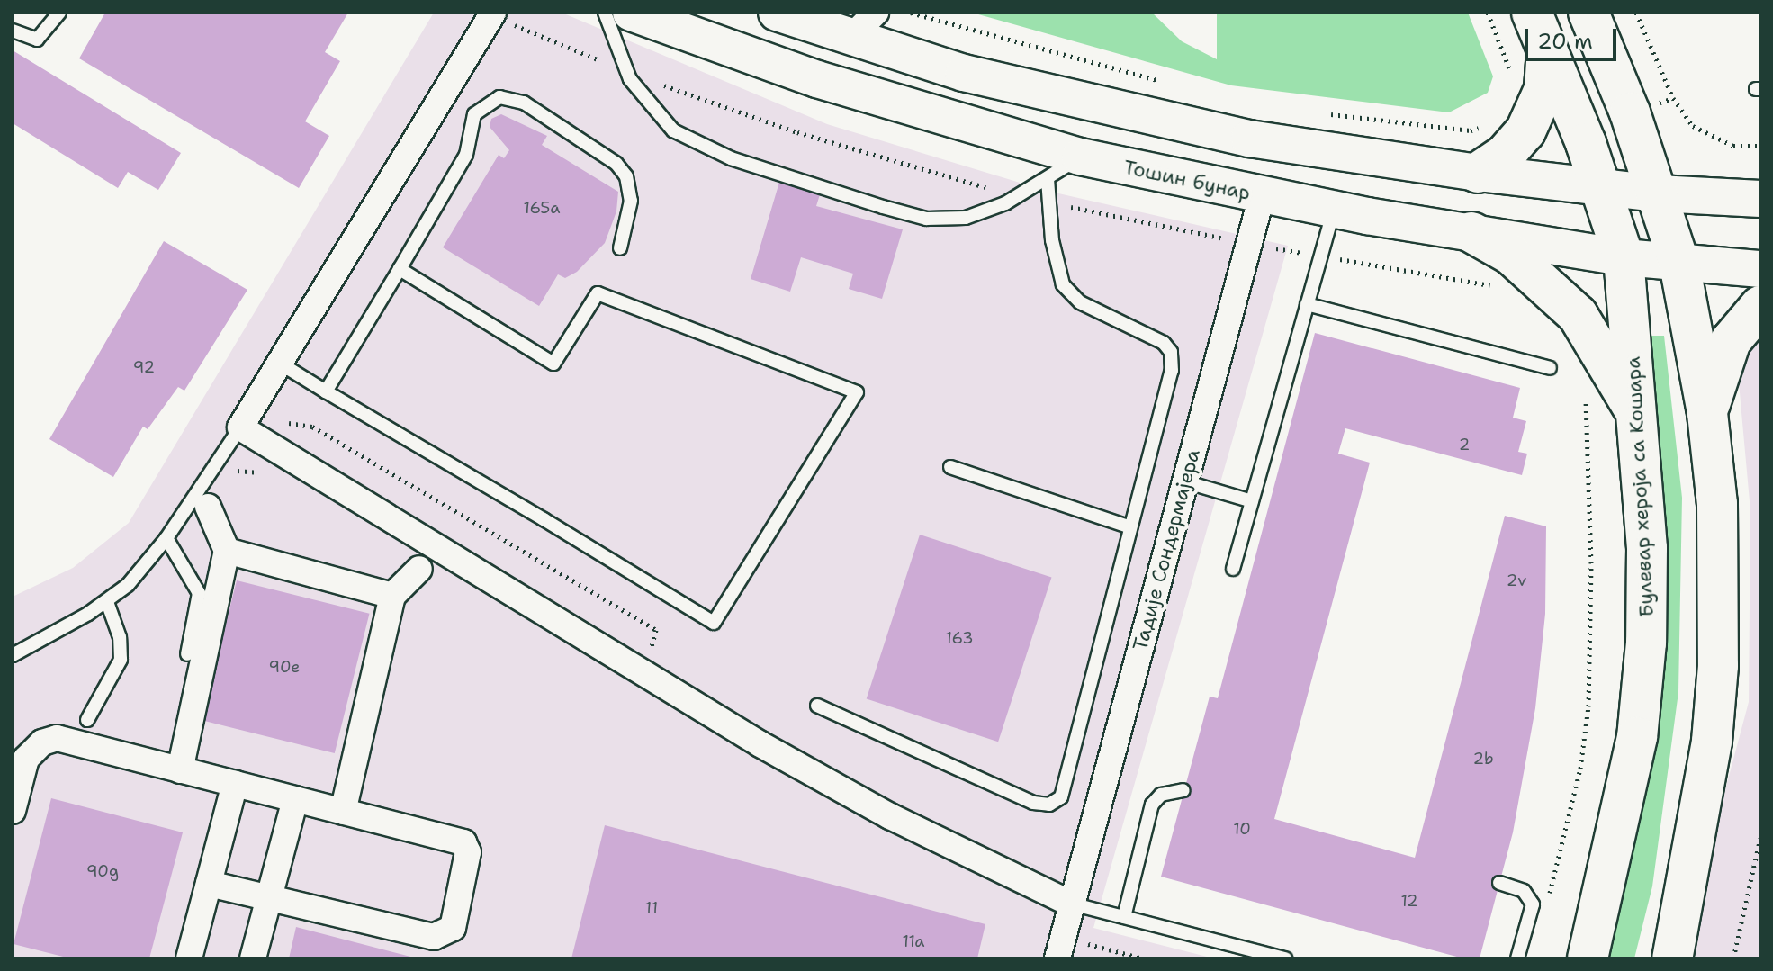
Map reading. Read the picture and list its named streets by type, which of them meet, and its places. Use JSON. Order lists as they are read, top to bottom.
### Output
{
  "streets": {
    "main road": ["Тошин бунар", "Булевар хероја са Кошара"],
    "street": ["Тадије Сондермајера"]
  },
  "crossings": [
    ["Тошин бунар", "Булевар хероја са Кошара"],
    ["Тошин бунар", "Тадије Сондермајера"]
  ],
  "house_numbers": [
    "165a",
    "92",
    "2",
    "2v",
    "163",
    "90e",
    "2b",
    "10",
    "90g",
    "12",
    "11",
    "11a"
  ],
  "scale_bar": "20 m"
}
